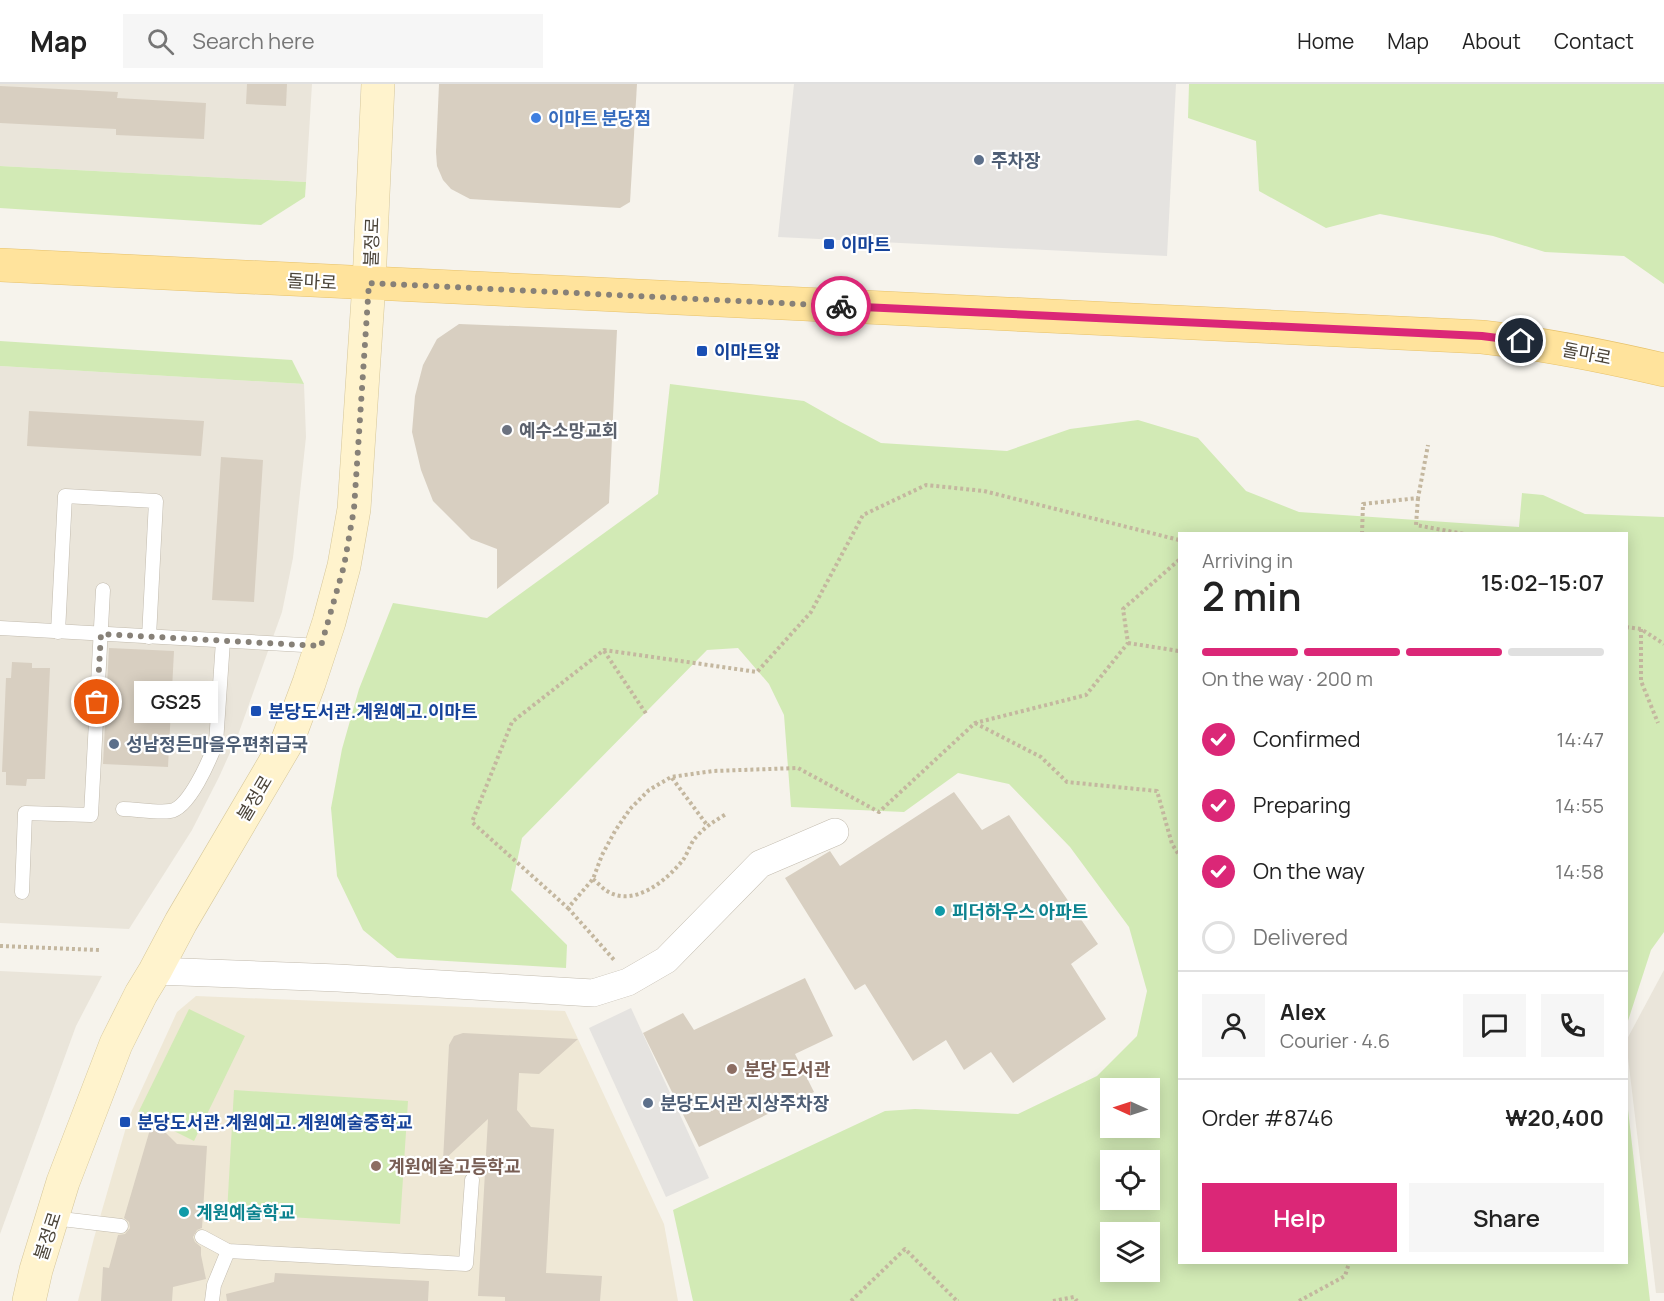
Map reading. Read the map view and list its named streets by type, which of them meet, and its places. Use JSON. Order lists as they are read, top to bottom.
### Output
{
  "streets": {
    "main road": ["불정로", "돌마로"]
  },
  "crossings": [
    ["불정로", "돌마로"]
  ],
  "places": {
    "other": [
      "이마트 분당점",
      "주차장",
      "예수소망교회",
      "GS25",
      "성남정든마을우편취급국",
      "피더하우스 아파트",
      "분당 도서관",
      "분당도서관 지상주차장",
      "계원예술고등학교",
      "계원예술학교"
    ],
    "transit": [
      "이마트",
      "이마트앞",
      "분당도서관.계원예고.이마트",
      "분당도서관.계원예고.계원예술중학교"
    ]
  },
  "north": "left",
  "page": {
    "header": "Map",
    "search": "Search here",
    "nav": [
      "Home",
      "Map",
      "About",
      "Contact"
    ],
    "heading": ["2 min", "Arriving in", "15:02–15:07"],
    "panel": [
      "Alex",
      "Courier · 4.6",
      "Order #8746",
      "₩20,400"
    ],
    "bar": "On the way · 200 m",
    "bubble": "GS25",
    "list": [
      ["Confirmed", "14:47"],
      ["Preparing", "14:55"],
      ["On the way", "14:58"],
      "Delivered"
    ],
    "buttons": ["Help", "Share"]
  }
}
